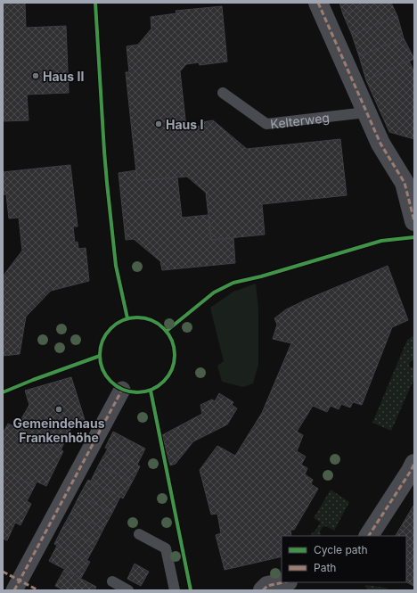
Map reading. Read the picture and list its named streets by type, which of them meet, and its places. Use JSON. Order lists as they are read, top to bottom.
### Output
{
  "streets": {
    "lane": ["Kelterweg"]
  },
  "places": ["Haus II", "Haus I", "Gemeindehaus Frankenhöhe"],
  "legend": ["Cycle path", "Path"]
}
